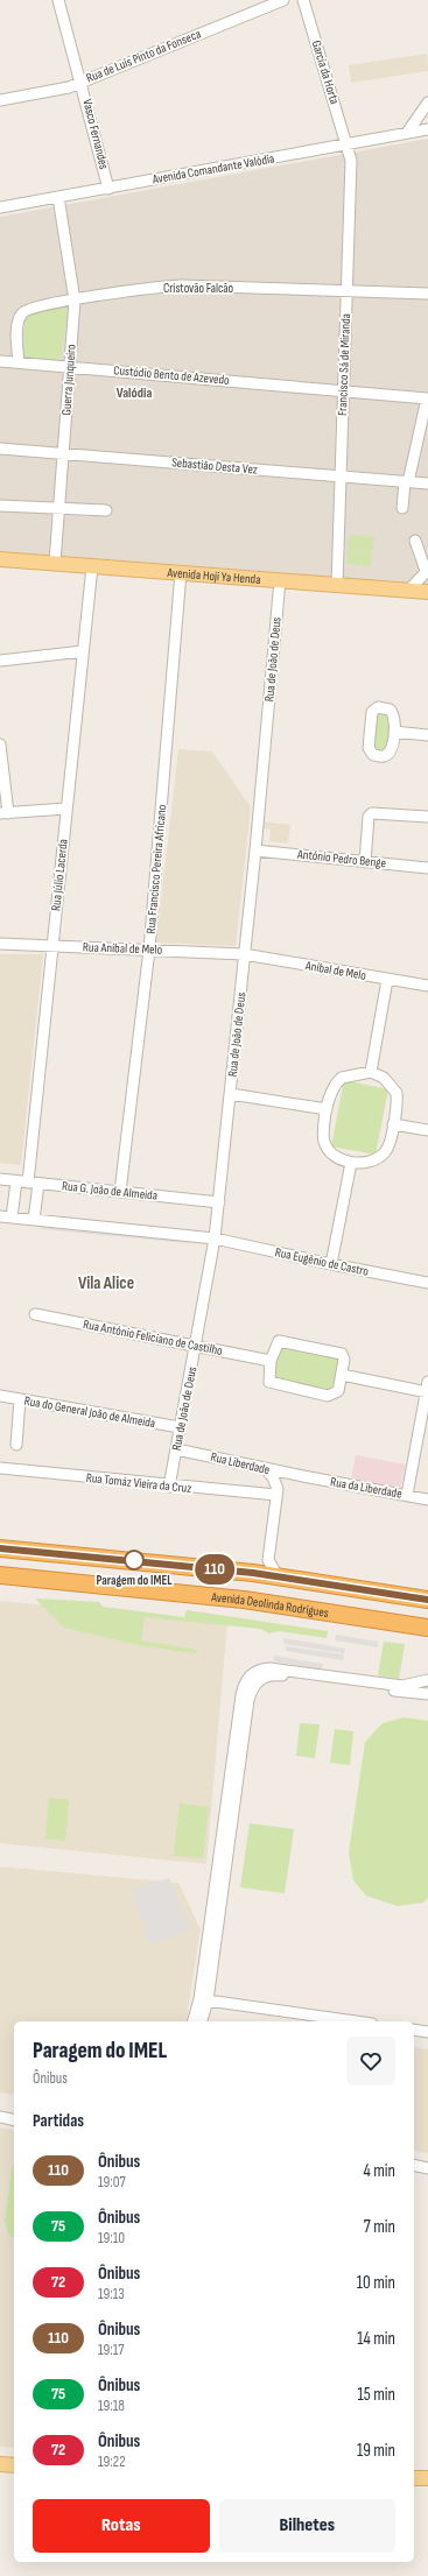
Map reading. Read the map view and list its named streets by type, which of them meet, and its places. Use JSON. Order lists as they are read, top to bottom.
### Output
{
  "streets": {
    "highway": ["Avenida Deolinda Rodrigues"],
    "main road": ["Avenida Hoji Ya Henda"],
    "street": [
      "Rua de Luís Pinto da Fonseca",
      "Garcia da Horta",
      "Vasco Fernandes",
      "Avenida Comandante Valódia",
      "Cristovão Falcão",
      "Francisco Sá de Miranda",
      "Custódio Bento de Azevedo",
      "Guerra Junqueiro",
      "Sebastião Desta Vez",
      "Rua de João de Deus",
      "António Pedro Benge",
      "Rua Francisco Pereira Africano",
      "Rua Júlio Lacerda",
      "Rua Aníbal de Melo",
      "Anibal de Melo",
      "Rua G. João de Almeida",
      "Rua Eugênio de Castro",
      "Rua António Feliciano de Castilho",
      "Rua do General João de Almeida",
      "Rua Liberdade",
      "Rua Tomáz Vieira da Cruz",
      "Rua da Liberdade"
    ]
  },
  "crossings": [
    ["Rua de Luís Pinto da Fonseca", "Vasco Fernandes"],
    ["Garcia da Horta", "Avenida Comandante Valódia"],
    ["Garcia da Horta", "Francisco Sá de Miranda"],
    ["Vasco Fernandes", "Avenida Comandante Valódia"],
    ["Avenida Comandante Valódia", "Francisco Sá de Miranda"],
    ["Avenida Comandante Valódia", "Guerra Junqueiro"],
    ["Cristovão Falcão", "Francisco Sá de Miranda"],
    ["Cristovão Falcão", "Custódio Bento de Azevedo"],
    ["Cristovão Falcão", "Guerra Junqueiro"],
    ["Francisco Sá de Miranda", "Custódio Bento de Azevedo"],
    ["Francisco Sá de Miranda", "Sebastião Desta Vez"],
    ["Francisco Sá de Miranda", "Avenida Hoji Ya Henda"],
    ["Custódio Bento de Azevedo", "Guerra Junqueiro"],
    ["Custódio Bento de Azevedo", "Sebastião Desta Vez"],
    ["Guerra Junqueiro", "Sebastião Desta Vez"],
    ["Guerra Junqueiro", "Avenida Hoji Ya Henda"],
    ["Avenida Hoji Ya Henda", "Rua de João de Deus"],
    ["Avenida Hoji Ya Henda", "Rua Francisco Pereira Africano"],
    ["Avenida Hoji Ya Henda", "Rua Júlio Lacerda"],
    ["Rua de João de Deus", "António Pedro Benge"],
    ["Rua de João de Deus", "Rua Aníbal de Melo"],
    ["Rua de João de Deus", "Anibal de Melo"],
    ["Rua de João de Deus", "Rua G. João de Almeida"],
    ["Rua de João de Deus", "Rua Eugênio de Castro"],
    ["Rua de João de Deus", "Rua António Feliciano de Castilho"],
    ["Rua de João de Deus", "Rua do General João de Almeida"],
    ["Rua de João de Deus", "Rua Liberdade"],
    ["Rua de João de Deus", "Rua Tomáz Vieira da Cruz"],
    ["Rua Francisco Pereira Africano", "Rua Aníbal de Melo"],
    ["Rua Francisco Pereira Africano", "Rua G. João de Almeida"],
    ["Rua Júlio Lacerda", "Rua Aníbal de Melo"],
    ["Rua Júlio Lacerda", "Rua G. João de Almeida"],
    ["Rua Aníbal de Melo", "Anibal de Melo"],
    ["Rua Liberdade", "Rua da Liberdade"]
  ],
  "districts": ["Valódia", "Vila Alice"],
  "places": ["Paragem do IMEL"],
  "lines": ["bus line 110"],
  "page": {
    "on_map": "110",
    "heading": [
      ["Paragem do IMEL", "Ônibus"],
      "Partidas"
    ],
    "list": [
      {
        "mark": "110",
        "name": "Ônibus",
        "note": "19:07",
        "value": "4 min"
      },
      {
        "mark": "75",
        "name": "Ônibus",
        "note": "19:10",
        "value": "7 min"
      },
      {
        "mark": "72",
        "name": "Ônibus",
        "note": "19:13",
        "value": "10 min"
      },
      {
        "mark": "110",
        "name": "Ônibus",
        "note": "19:17",
        "value": "14 min"
      },
      {
        "mark": "75",
        "name": "Ônibus",
        "note": "19:18",
        "value": "15 min"
      },
      {
        "mark": "72",
        "name": "Ônibus",
        "note": "19:22",
        "value": "19 min"
      }
    ],
    "buttons": ["Rotas", "Bilhetes"]
  }
}
